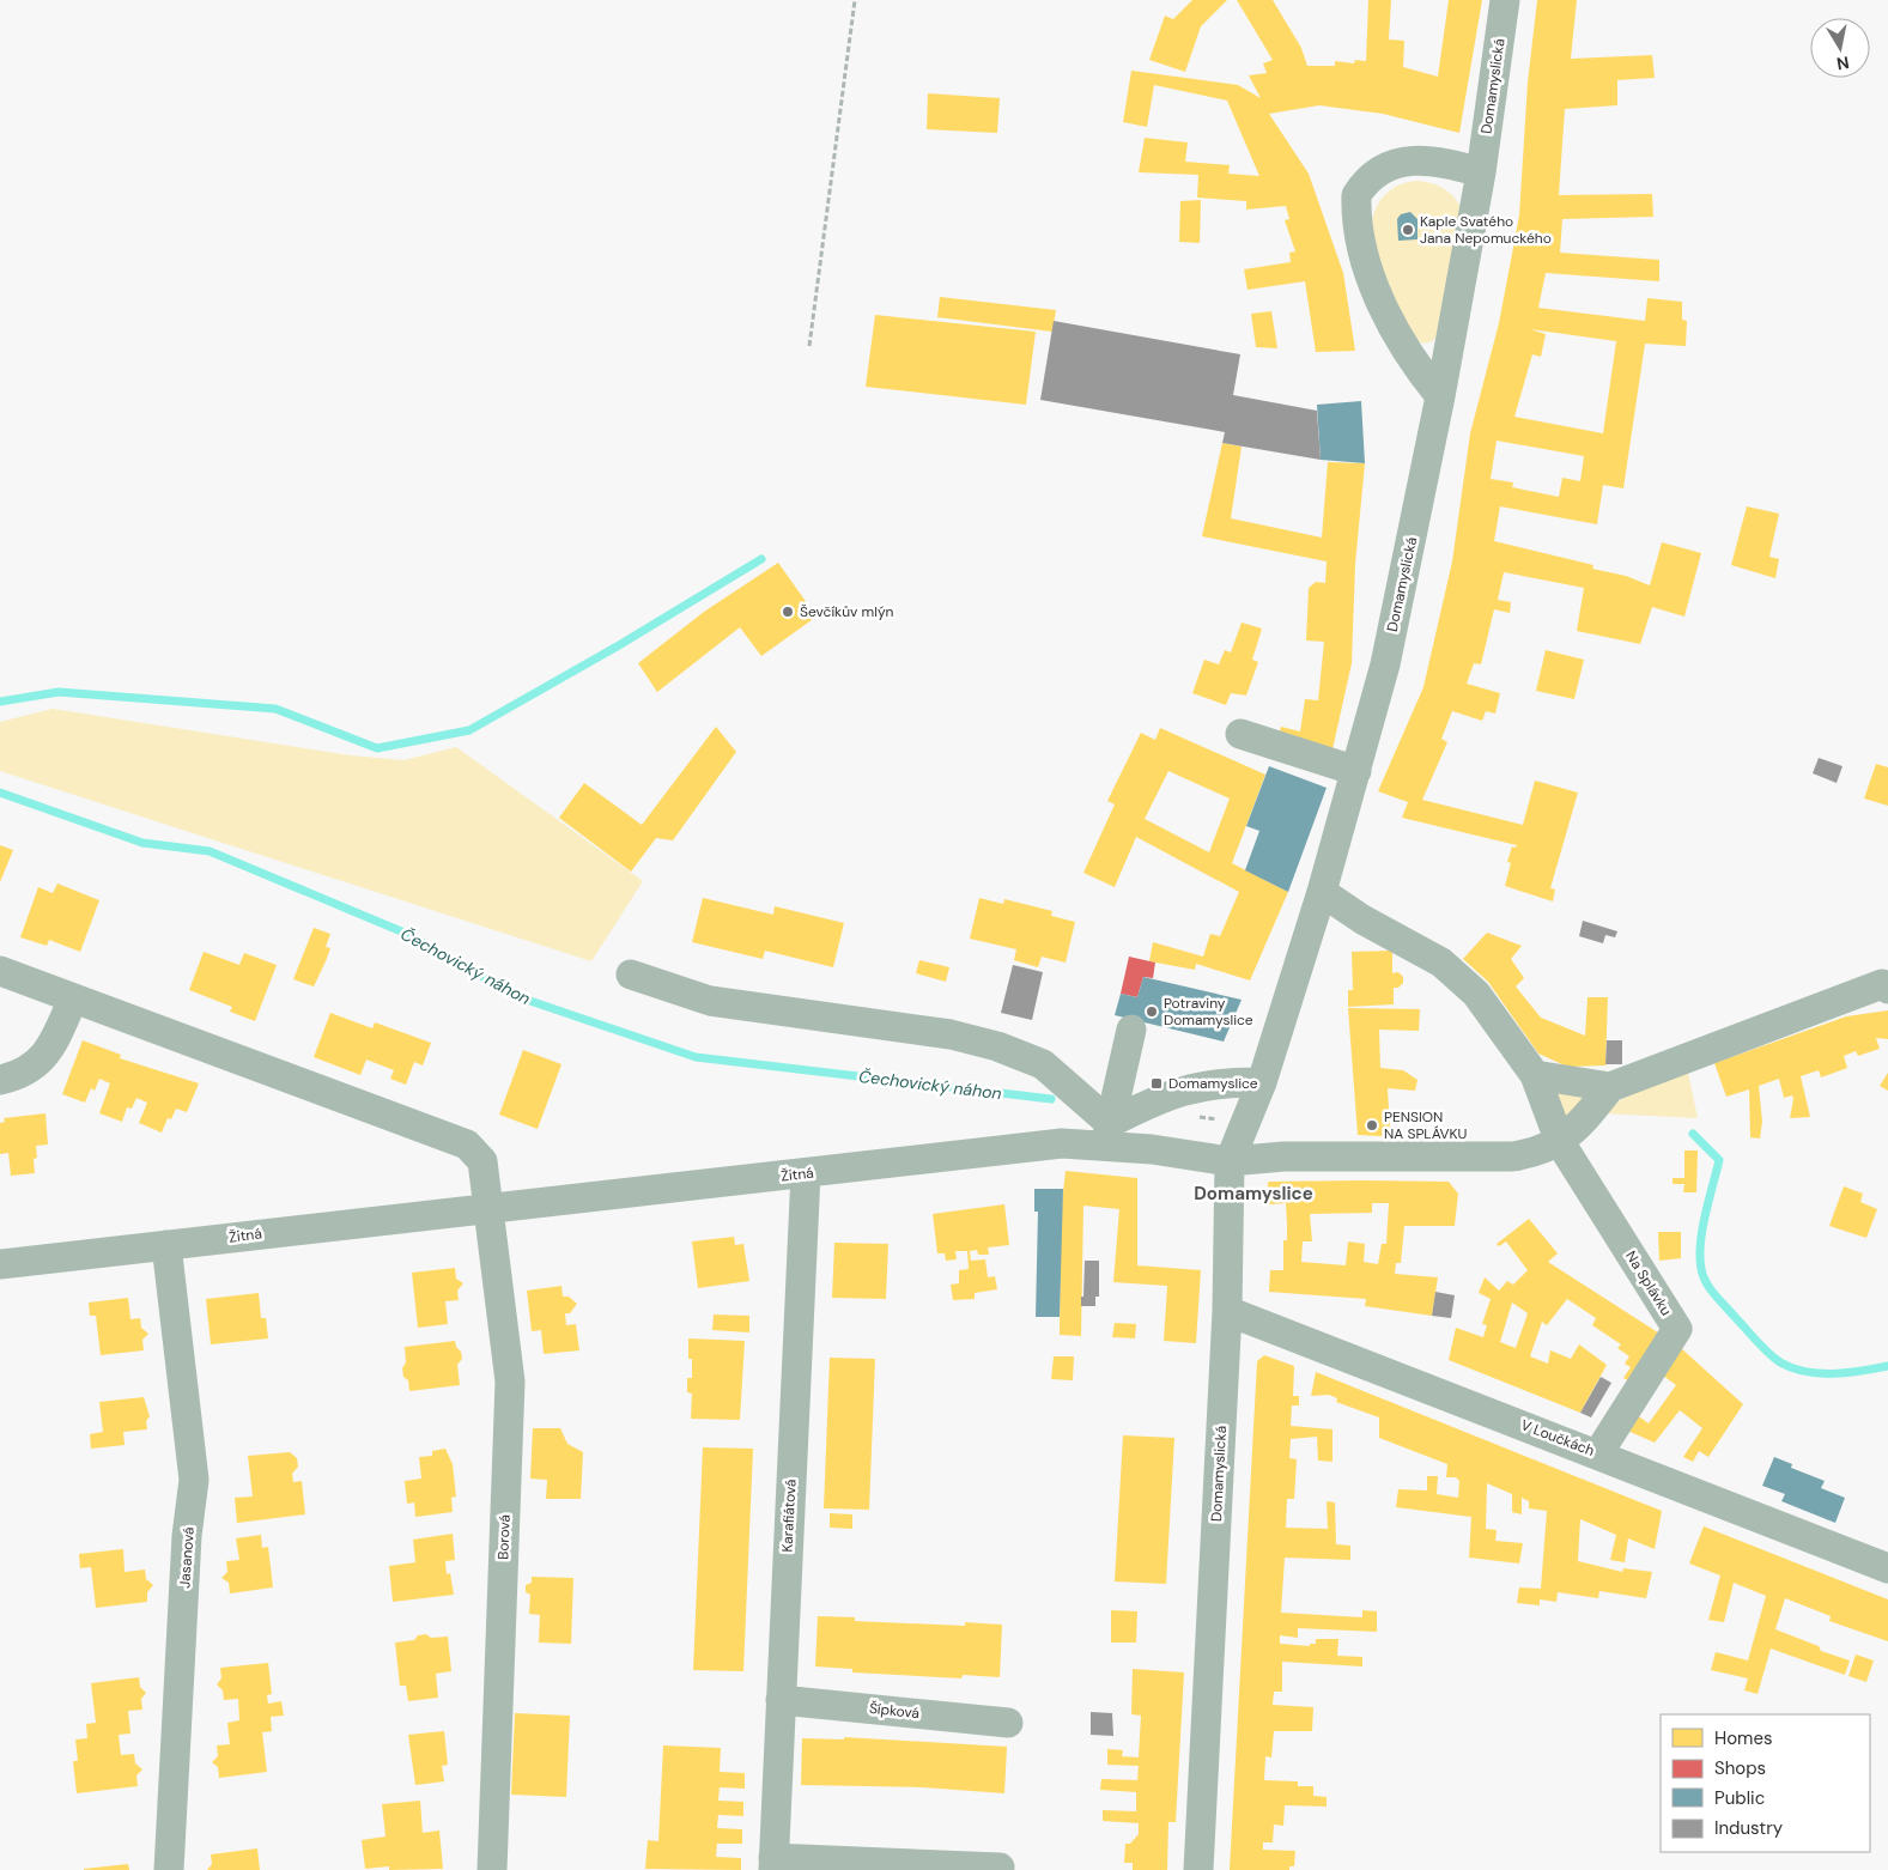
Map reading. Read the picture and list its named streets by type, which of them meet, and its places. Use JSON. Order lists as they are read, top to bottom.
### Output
{
  "streets": {
    "street": [
      "Domamyslická",
      "Žitná",
      "Na Splávku",
      "V Loučkách",
      "Karafiátová",
      "Borová",
      "Jasanová",
      "Šípková"
    ]
  },
  "crossings": [
    ["Domamyslická", "Žitná"],
    ["Domamyslická", "Na Splávku"],
    ["Domamyslická", "V Loučkách"],
    ["Žitná", "Karafiátová"],
    ["Žitná", "Borová"],
    ["Žitná", "Jasanová"],
    ["Na Splávku", "V Loučkách"],
    ["Karafiátová", "Šípková"]
  ],
  "districts": ["Domamyslice"],
  "water": ["Čechovický náhon"],
  "places": {
    "other": [
      "Kaple Svatého Jana Nepomuckého",
      "Ševčíkův mlýn",
      "Potraviny Domamyslice",
      "PENSION NA SPLÁVKU"
    ],
    "transit": ["Domamyslice"]
  },
  "legend": [
    "Homes",
    "Shops",
    "Public",
    "Industry"
  ],
  "north": "bottom"
}
